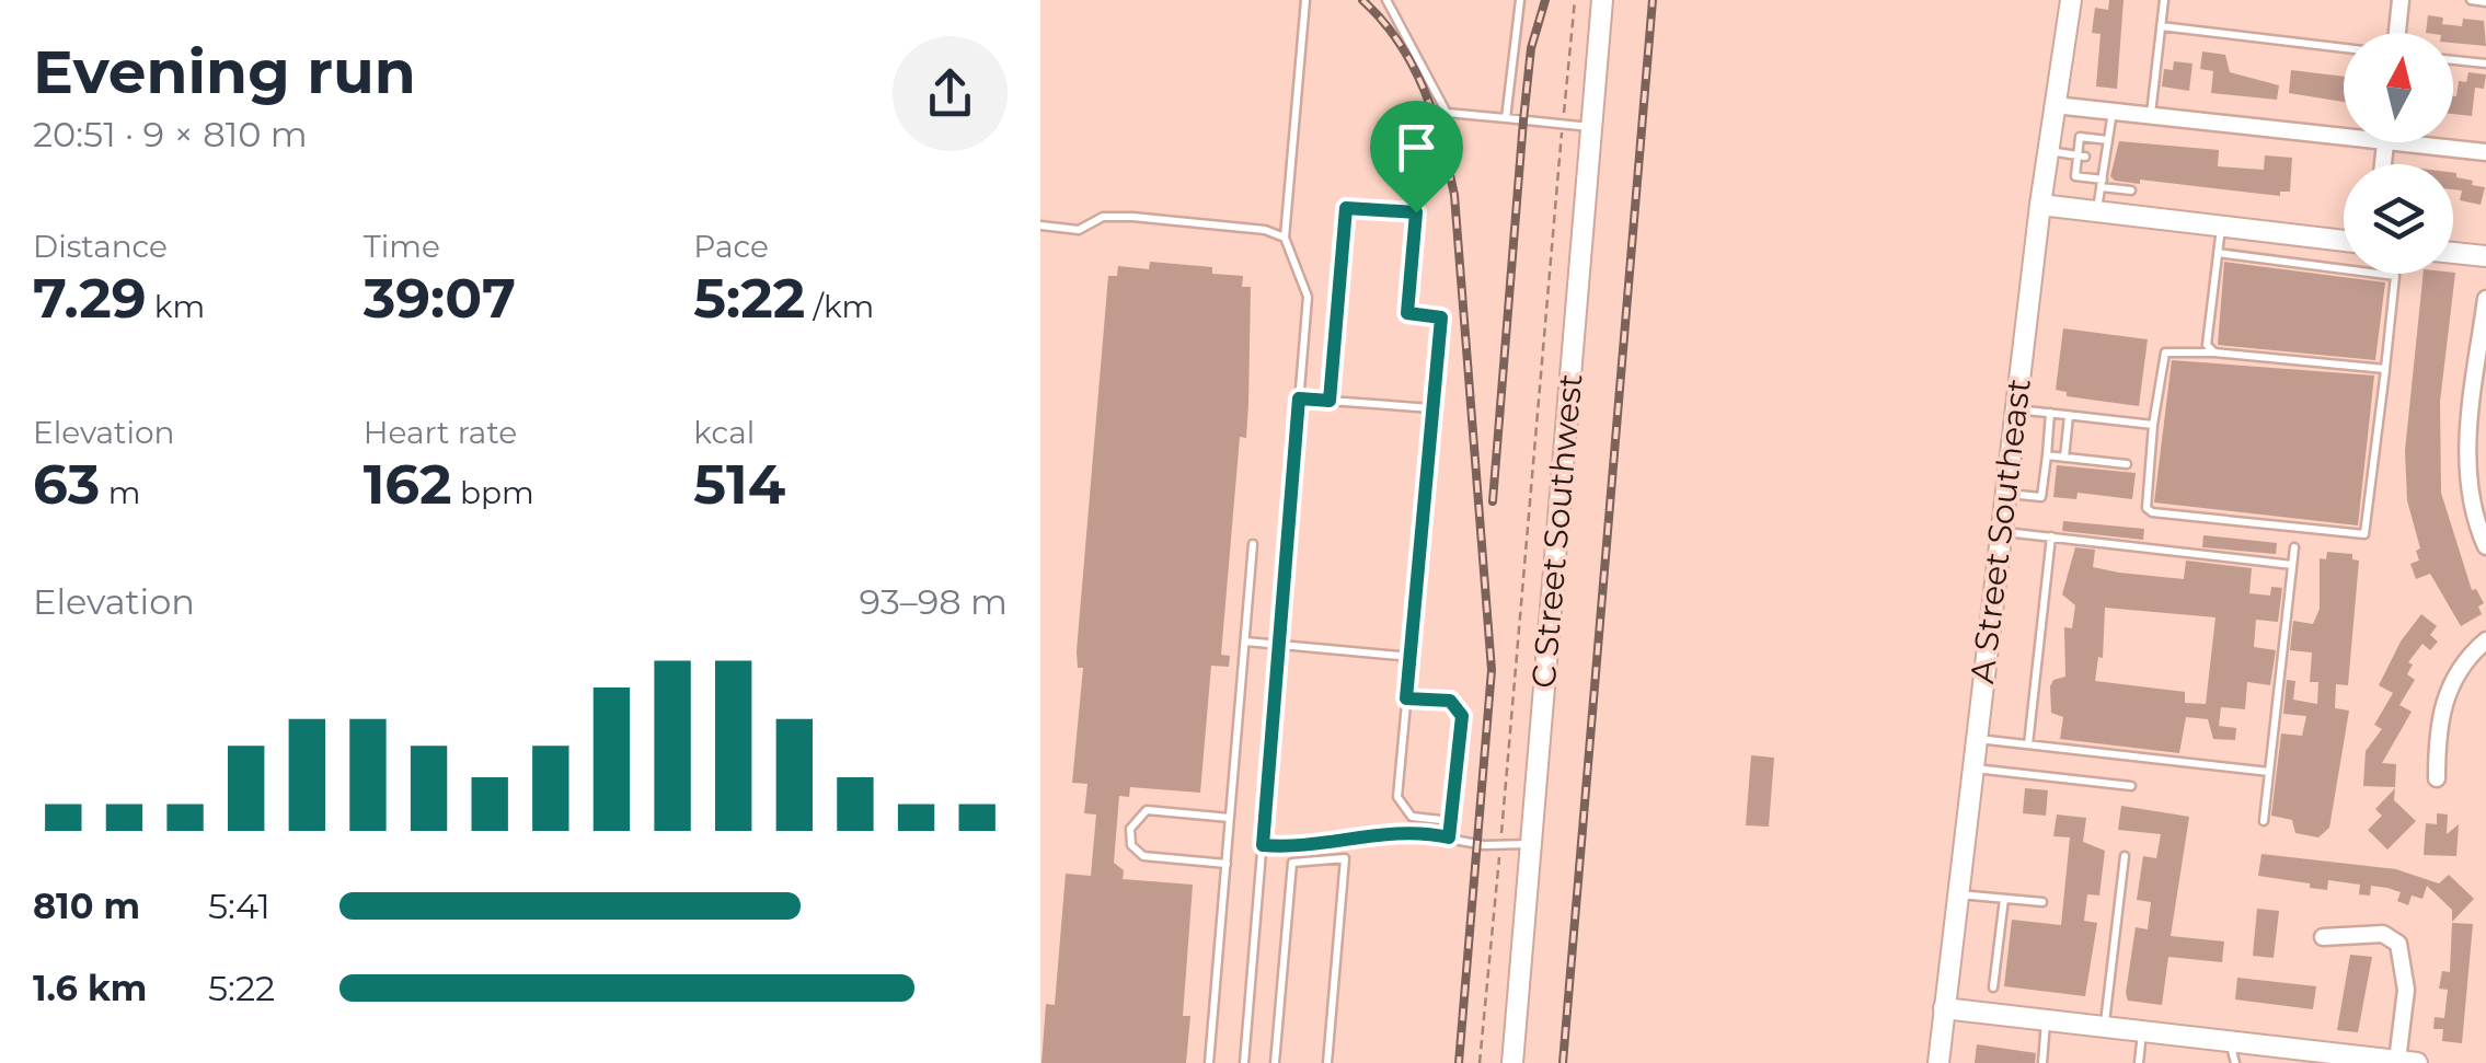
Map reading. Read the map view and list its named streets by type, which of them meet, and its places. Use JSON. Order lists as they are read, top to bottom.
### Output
{
  "streets": {
    "main road": ["C Street Southwest", "A Street Southeast"]
  },
  "north": "top",
  "page": {
    "heading": ["Evening run", "20:51 · 9 × 810 m"],
    "stats": [
      ["Distance", "7.29 km"],
      ["Time", "39:07"],
      ["Pace", "5:22 /km"],
      ["Elevation", "63 m"],
      ["Heart rate", "162 bpm"],
      ["kcal", "514"]
    ],
    "chart": ["Elevation", "93–98 m"],
    "list": [
      {
        "name": "810 m",
        "note": "5:41"
      },
      {
        "name": "1.6 km",
        "note": "5:22"
      }
    ]
  }
}
